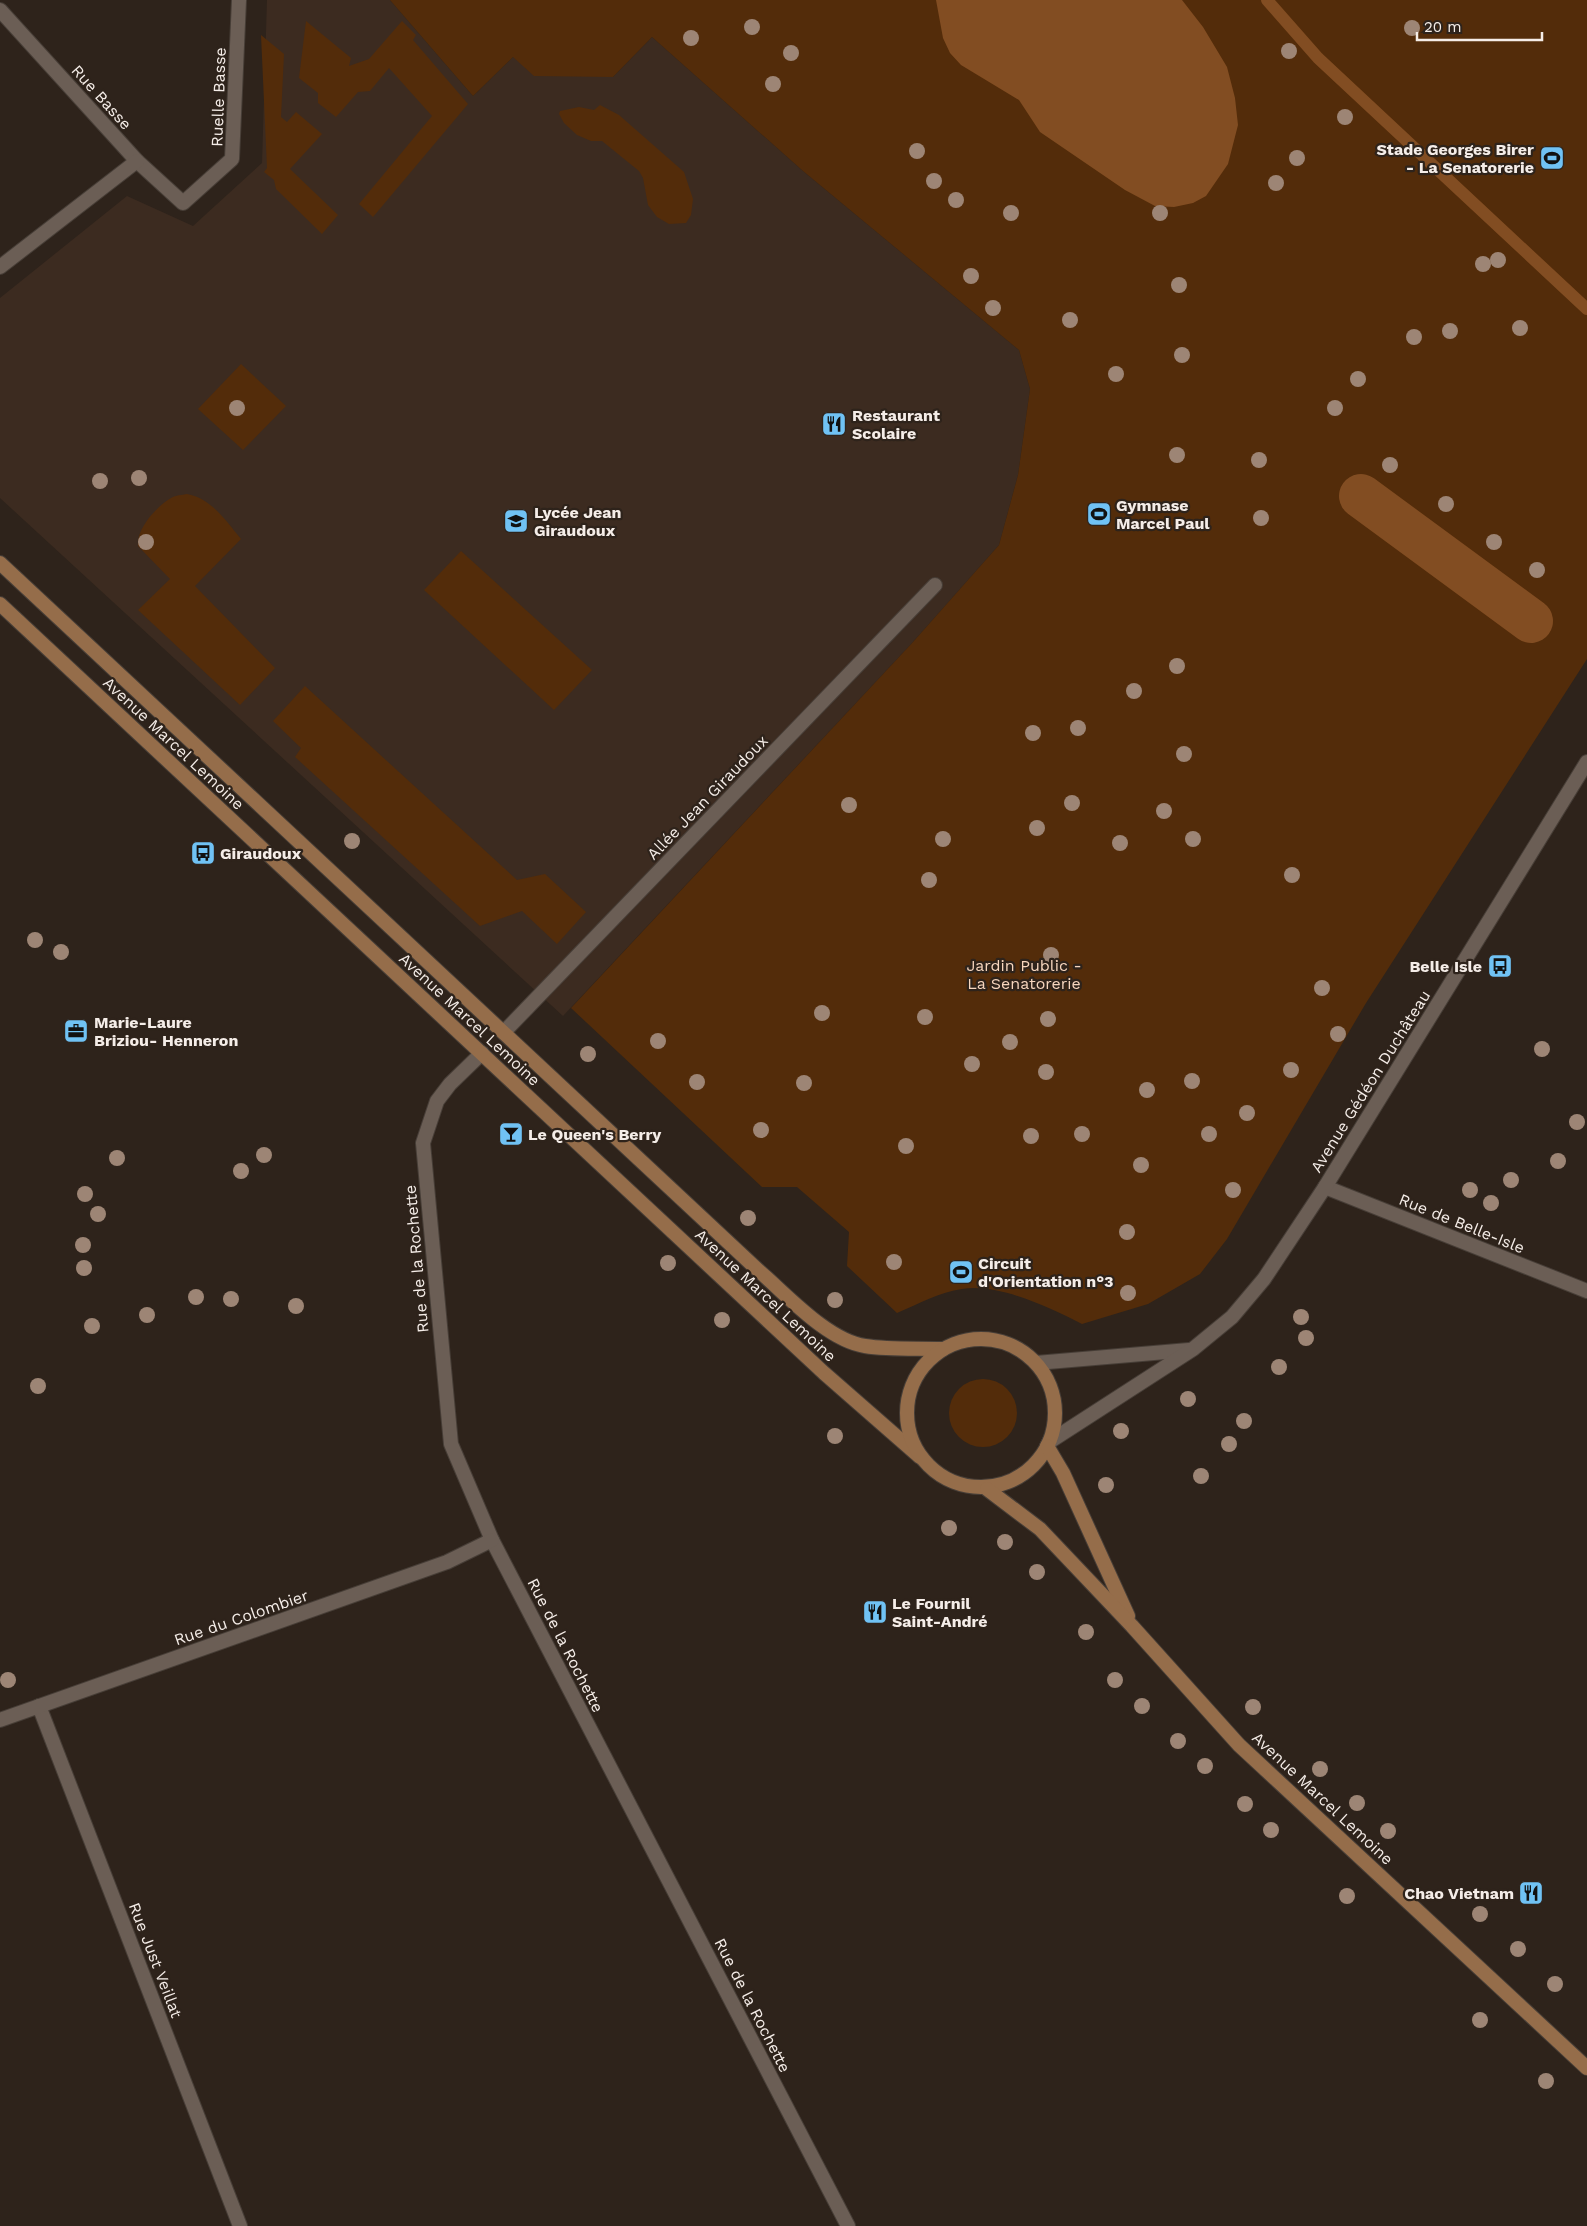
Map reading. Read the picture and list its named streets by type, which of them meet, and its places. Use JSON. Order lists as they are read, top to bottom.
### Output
{
  "streets": {
    "main road": ["Avenue Marcel Lemoine"],
    "street": [
      "Rue Basse",
      "Ruelle Basse",
      "Allée Jean Giraudoux",
      "Avenue Gédéon Duchâteau",
      "Rue de Belle-Isle",
      "Rue de la Rochette",
      "Rue du Colombier",
      "Rue Just Veillat"
    ]
  },
  "crossings": [
    ["Rue Basse", "Ruelle Basse"],
    ["Avenue Marcel Lemoine", "Allée Jean Giraudoux"],
    ["Avenue Marcel Lemoine", "Avenue Gédéon Duchâteau"],
    ["Avenue Marcel Lemoine", "Rue de la Rochette"],
    ["Avenue Gédéon Duchâteau", "Rue de Belle-Isle"],
    ["Rue de la Rochette", "Rue du Colombier"],
    ["Rue du Colombier", "Rue Just Veillat"]
  ],
  "parks": ["Jardin Public - La Senatorerie"],
  "places": {
    "sports": ["Stade Georges Birer - La Senatorerie", "Gymnase Marcel Paul", "Circuit d'Orientation n°3"],
    "restaurant": ["Restaurant Scolaire", "Le Fournil Saint-André", "Chao Vietnam"],
    "school or university": ["Lycée Jean Giraudoux"],
    "bus stop": ["Giraudoux", "Belle Isle"],
    "office": ["Marie-Laure Briziou- Henneron"],
    "bar": ["Le Queen's Berry"]
  },
  "scale_bar": "20 m"
}
